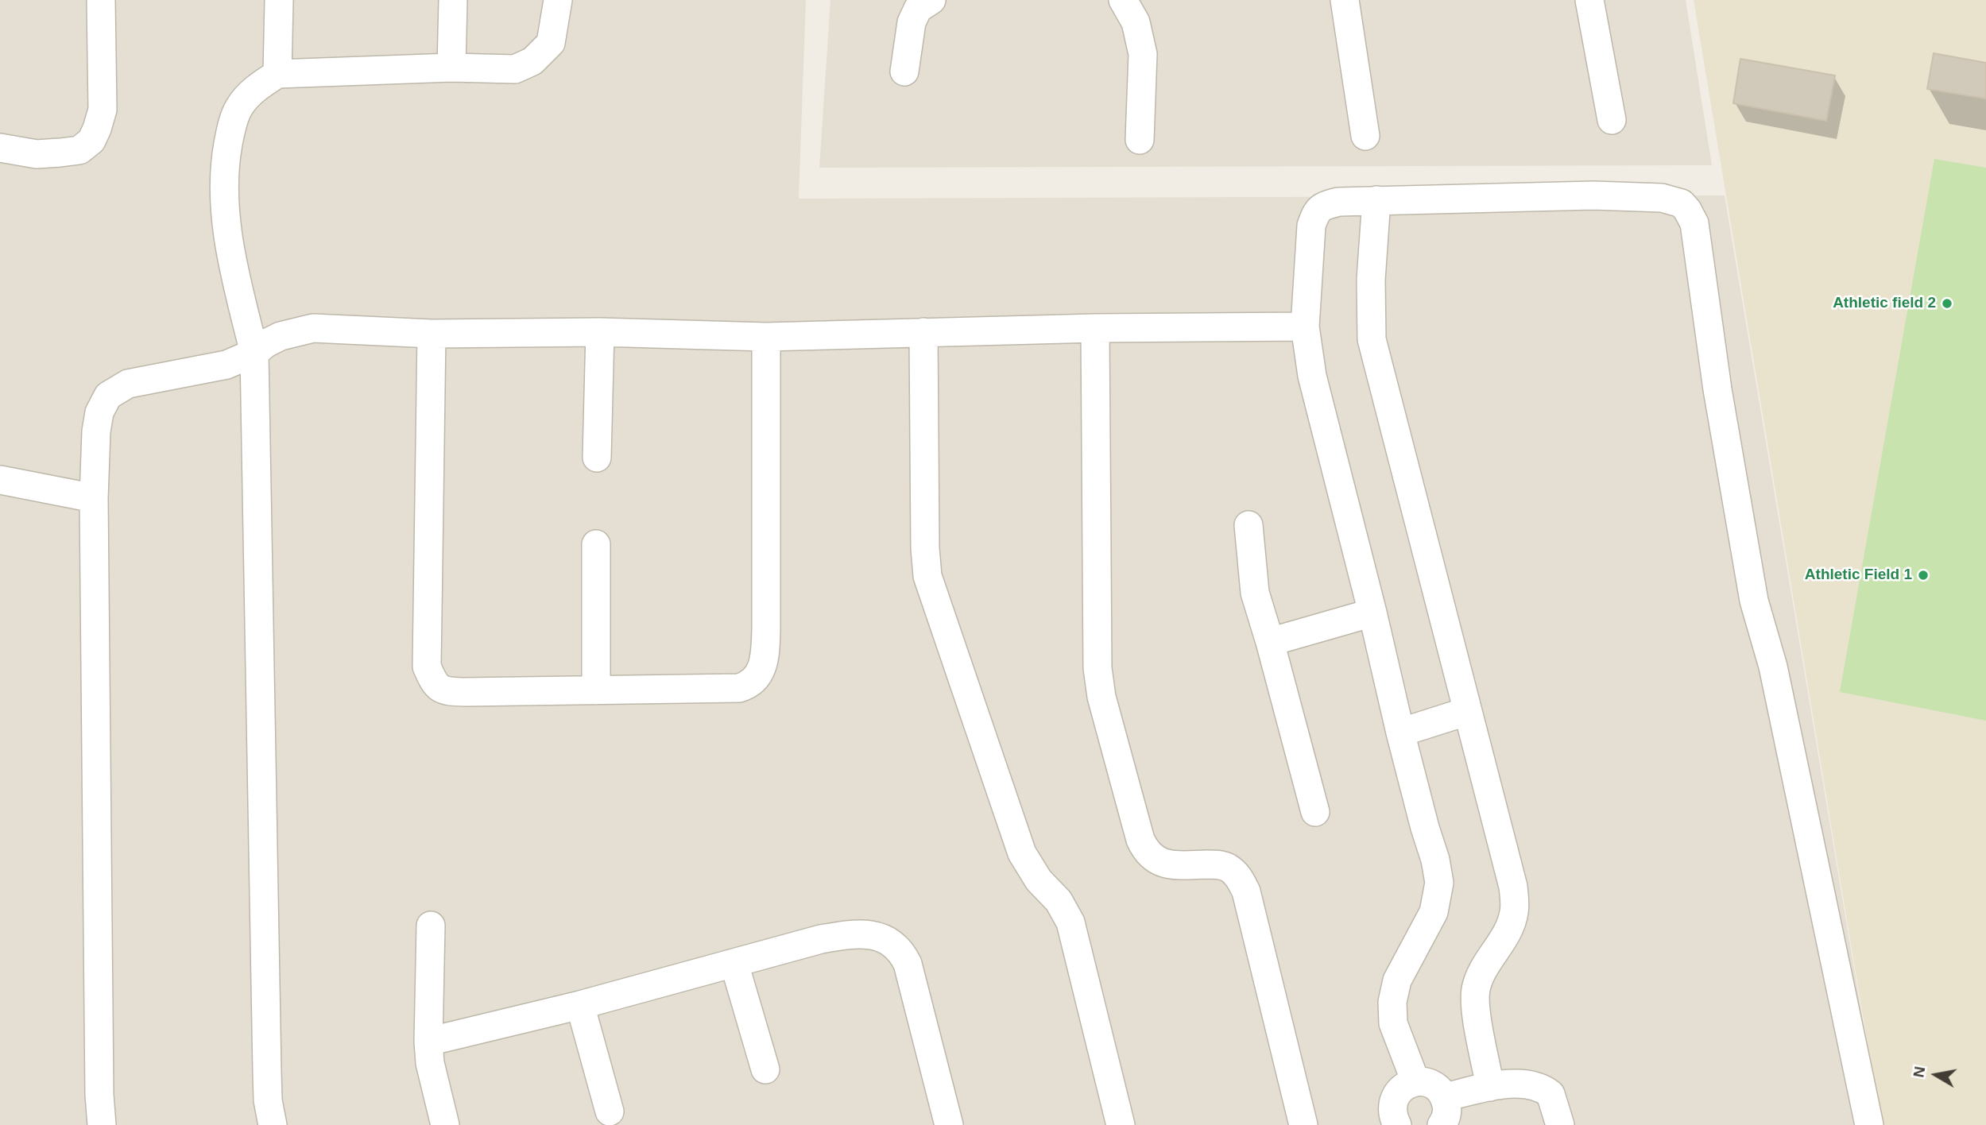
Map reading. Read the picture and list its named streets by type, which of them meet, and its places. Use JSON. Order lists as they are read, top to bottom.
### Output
{
  "places": ["Athletic field 2", "Athletic Field 1"],
  "north": "left"
}
